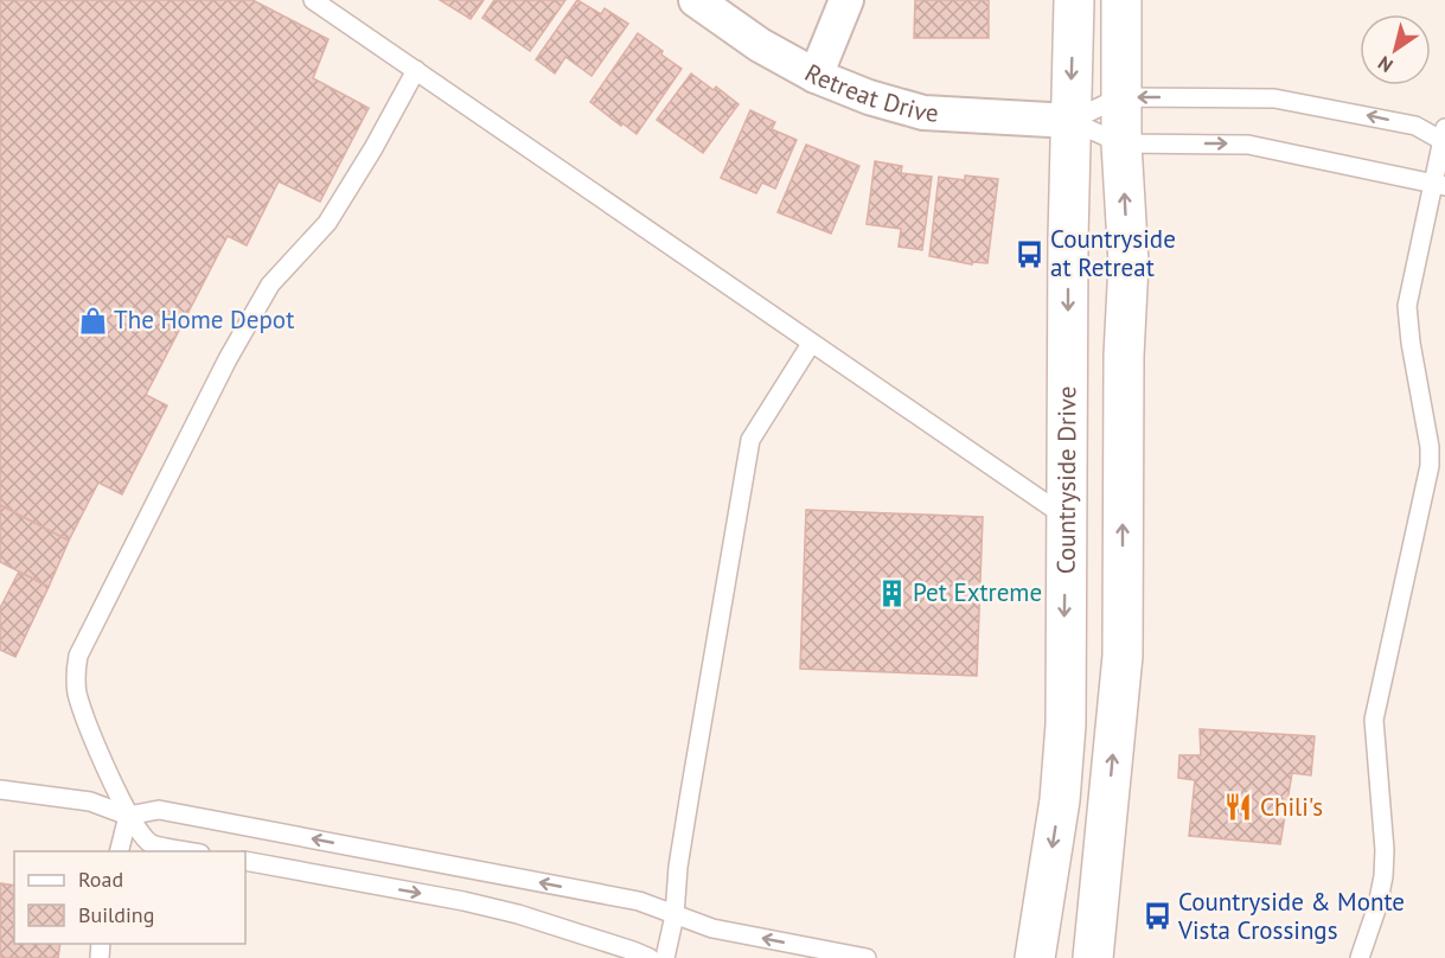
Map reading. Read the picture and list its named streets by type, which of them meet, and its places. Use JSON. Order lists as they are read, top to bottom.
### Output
{
  "streets": {
    "street": ["Retreat Drive", "Countryside Drive"]
  },
  "crossings": [
    ["Retreat Drive", "Countryside Drive"]
  ],
  "places": {
    "bus stop": ["Countryside at Retreat", "Countryside & Monte Vista Crossings"],
    "shop": ["The Home Depot"],
    "building": ["Pet Extreme"],
    "restaurant": ["Chili's"]
  },
  "legend": ["Road", "Building"],
  "north": "bottom left"
}
